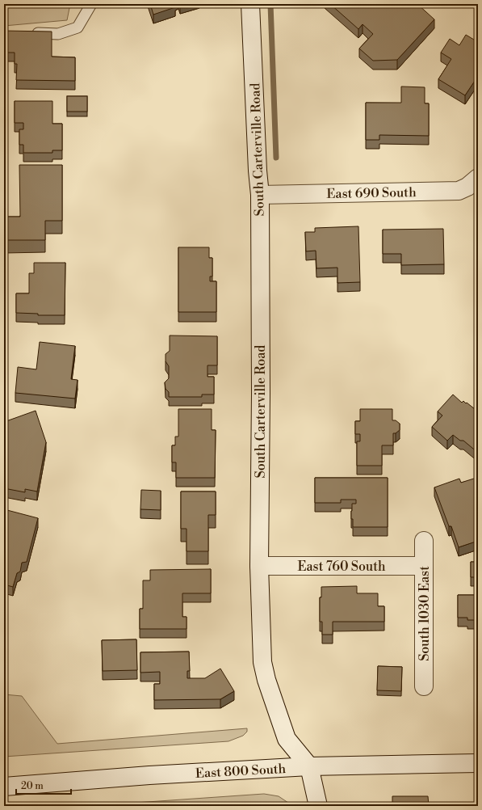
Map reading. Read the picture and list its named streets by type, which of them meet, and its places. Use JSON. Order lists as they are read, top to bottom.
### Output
{
  "streets": {
    "street": [
      "South Carterville Road",
      "East 690 South",
      "East 760 South",
      "South 1030 East",
      "East 800 South"
    ]
  },
  "crossings": [
    ["South Carterville Road", "East 690 South"],
    ["South Carterville Road", "East 760 South"],
    ["South Carterville Road", "East 800 South"],
    ["East 760 South", "South 1030 East"]
  ],
  "scale_bar": "20 m"
}
